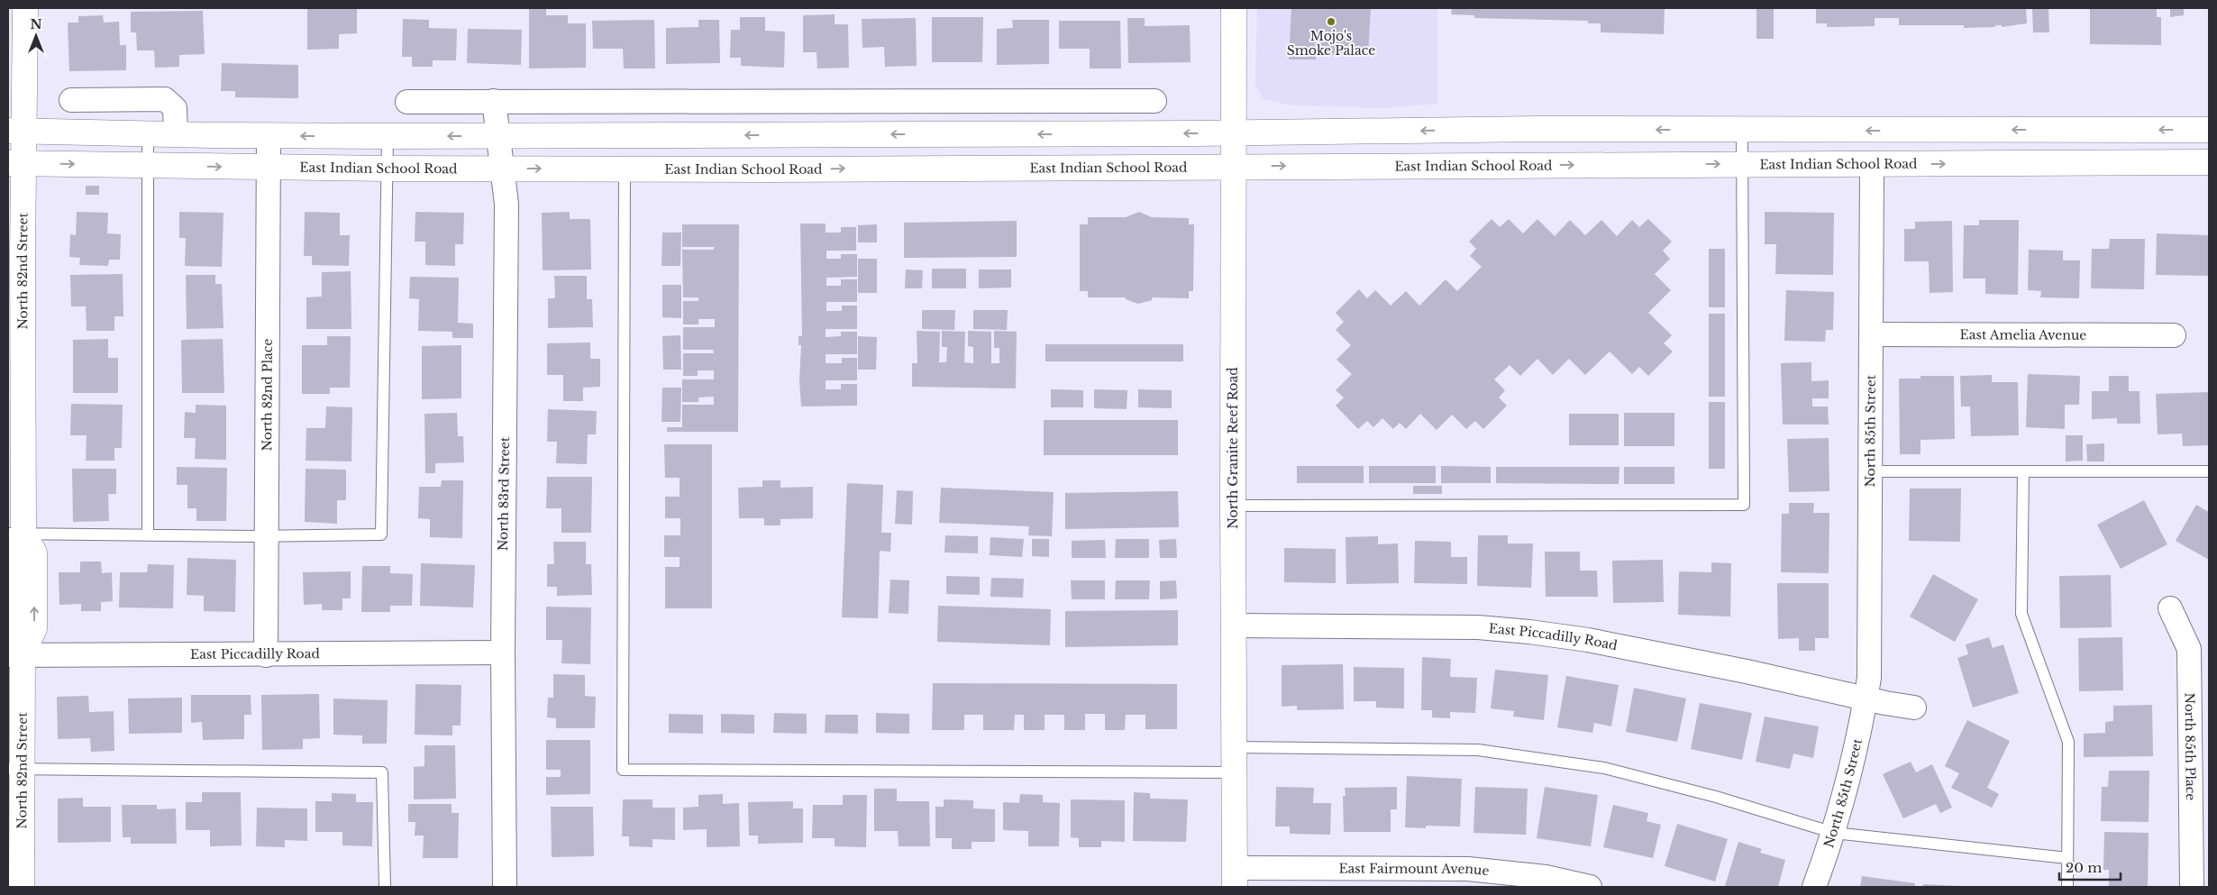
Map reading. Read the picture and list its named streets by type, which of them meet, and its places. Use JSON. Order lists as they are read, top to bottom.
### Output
{
  "streets": {
    "main road": ["East Indian School Road", "North 82nd Street", "North Granite Reef Road"],
    "street": [
      "East Amelia Avenue",
      "North 82nd Place",
      "North 85th Street",
      "North 83rd Street",
      "East Piccadilly Road",
      "North 85th Place",
      "East Fairmount Avenue"
    ]
  },
  "crossings": [
    ["East Indian School Road", "North 82nd Street"],
    ["East Indian School Road", "North 82nd Place"],
    ["East Indian School Road", "North 85th Street"],
    ["East Indian School Road", "North Granite Reef Road"],
    ["East Indian School Road", "North 83rd Street"],
    ["North 82nd Street", "East Piccadilly Road"],
    ["East Amelia Avenue", "North 85th Street"],
    ["North 82nd Place", "East Piccadilly Road"],
    ["North 85th Street", "East Piccadilly Road"],
    ["North Granite Reef Road", "East Piccadilly Road"],
    ["North Granite Reef Road", "East Fairmount Avenue"],
    ["North 83rd Street", "East Piccadilly Road"]
  ],
  "places": ["Mojo's Smoke Palace"],
  "scale_bar": "20 m",
  "north": "top"
}
